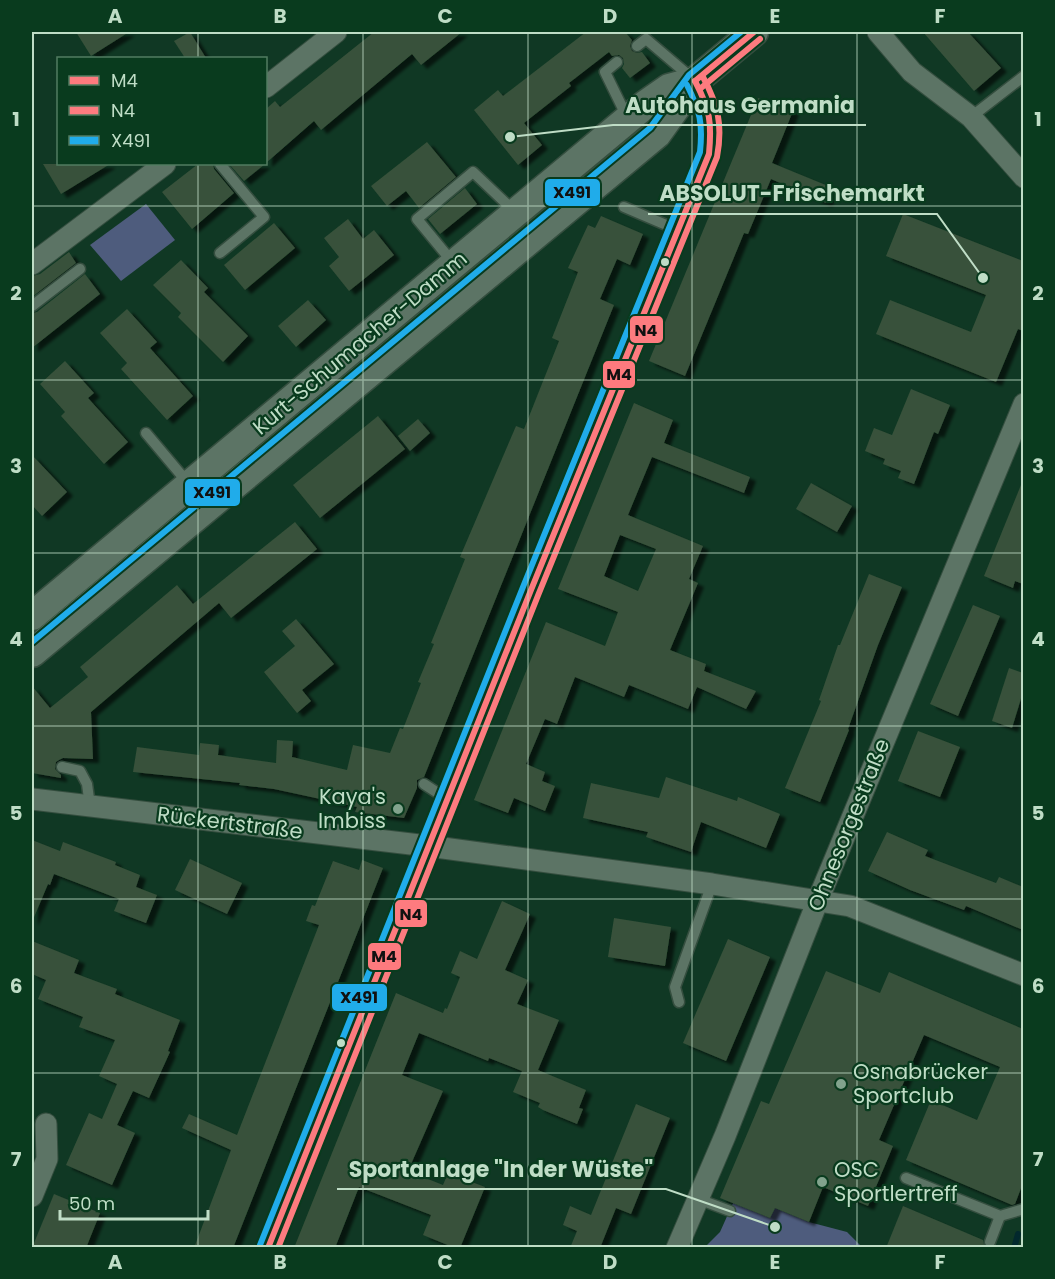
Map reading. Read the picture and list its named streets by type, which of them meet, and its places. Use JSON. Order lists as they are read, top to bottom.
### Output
{
  "streets": {
    "main road": ["Kurt-Schumacher-Damm"],
    "street": ["Rückertstraße", "Ohnesorgestraße"]
  },
  "crossings": [
    ["Rückertstraße", "Ohnesorgestraße"]
  ],
  "places": [
    "Autohaus Germania",
    "ABSOLUT-Frischemarkt",
    "Kaya's Imbiss",
    "Osnabrücker Sportclub",
    "OSC Sportlertreff",
    "Sportanlage \"In der Wüste\""
  ],
  "lines": ["transit line M4", "transit line X491", "transit line N4"],
  "legend": ["M4", "N4", "X491"],
  "scale_bar": "50 m",
  "grid": {
    "columns": [
      "A",
      "B",
      "C",
      "D",
      "E",
      "F"
    ],
    "rows": [
      "1",
      "2",
      "3",
      "4",
      "5",
      "6",
      "7"
    ]
  }
}
